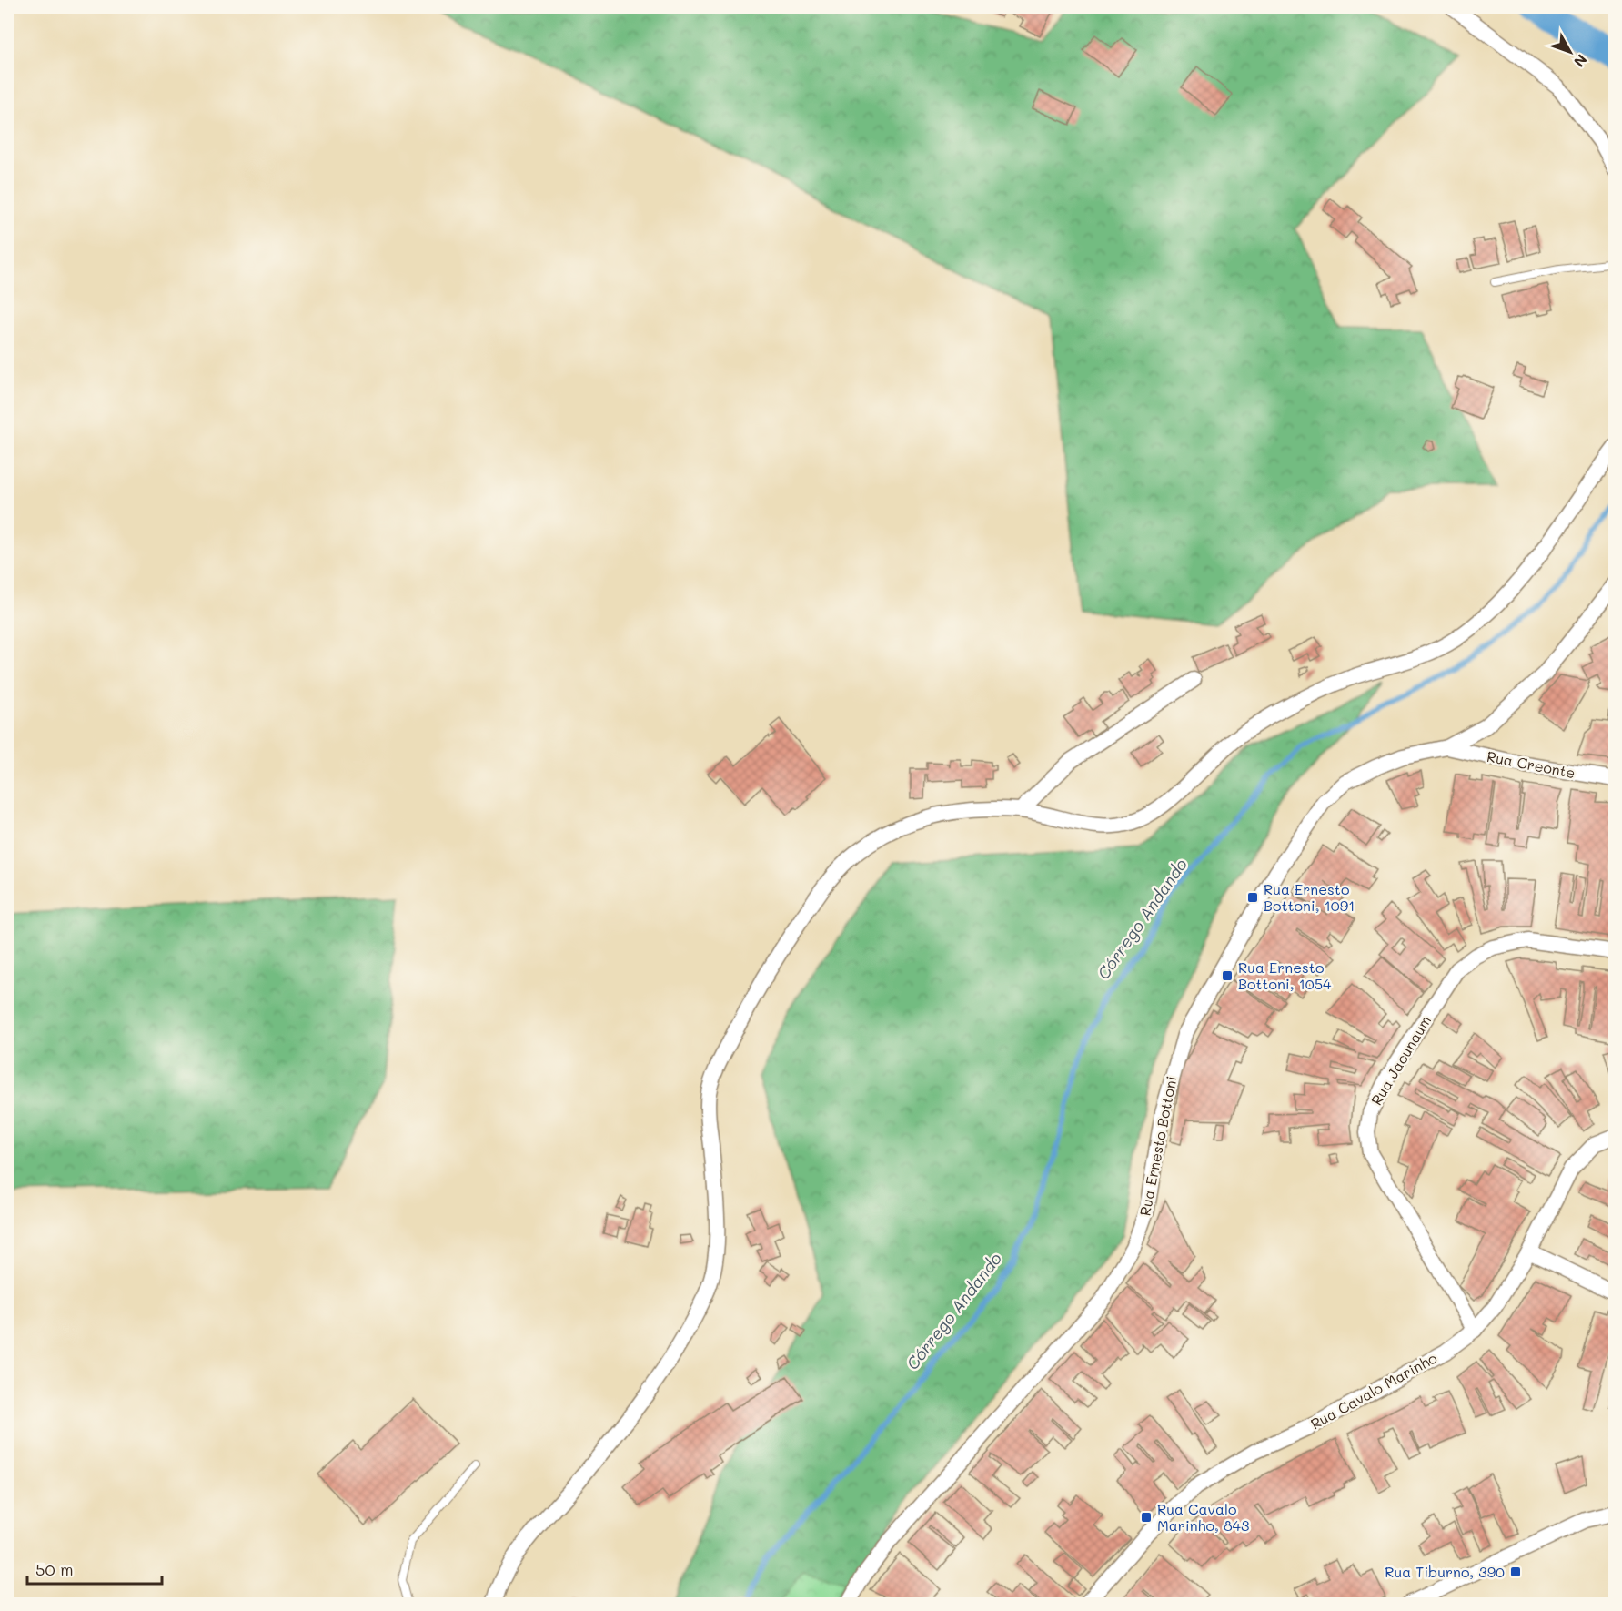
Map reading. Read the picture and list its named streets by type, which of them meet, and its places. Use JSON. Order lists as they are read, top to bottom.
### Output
{
  "streets": {
    "street": [
      "Rua Creonte",
      "Rua Jacunaum",
      "Rua Ernesto Bottoni",
      "Rua Cavalo Marinho"
    ]
  },
  "crossings": [
    ["Rua Creonte", "Rua Ernesto Bottoni"],
    ["Rua Jacunaum", "Rua Cavalo Marinho"]
  ],
  "water": ["Córrego Andando"],
  "places": {
    "transit": [
      "Rua Ernesto Bottoni, 1091",
      "Rua Ernesto Bottoni, 1054",
      "Rua Cavalo Marinho, 843",
      "Rua Tiburno, 390"
    ]
  },
  "scale_bar": "50 m",
  "north": "bottom right"
}
